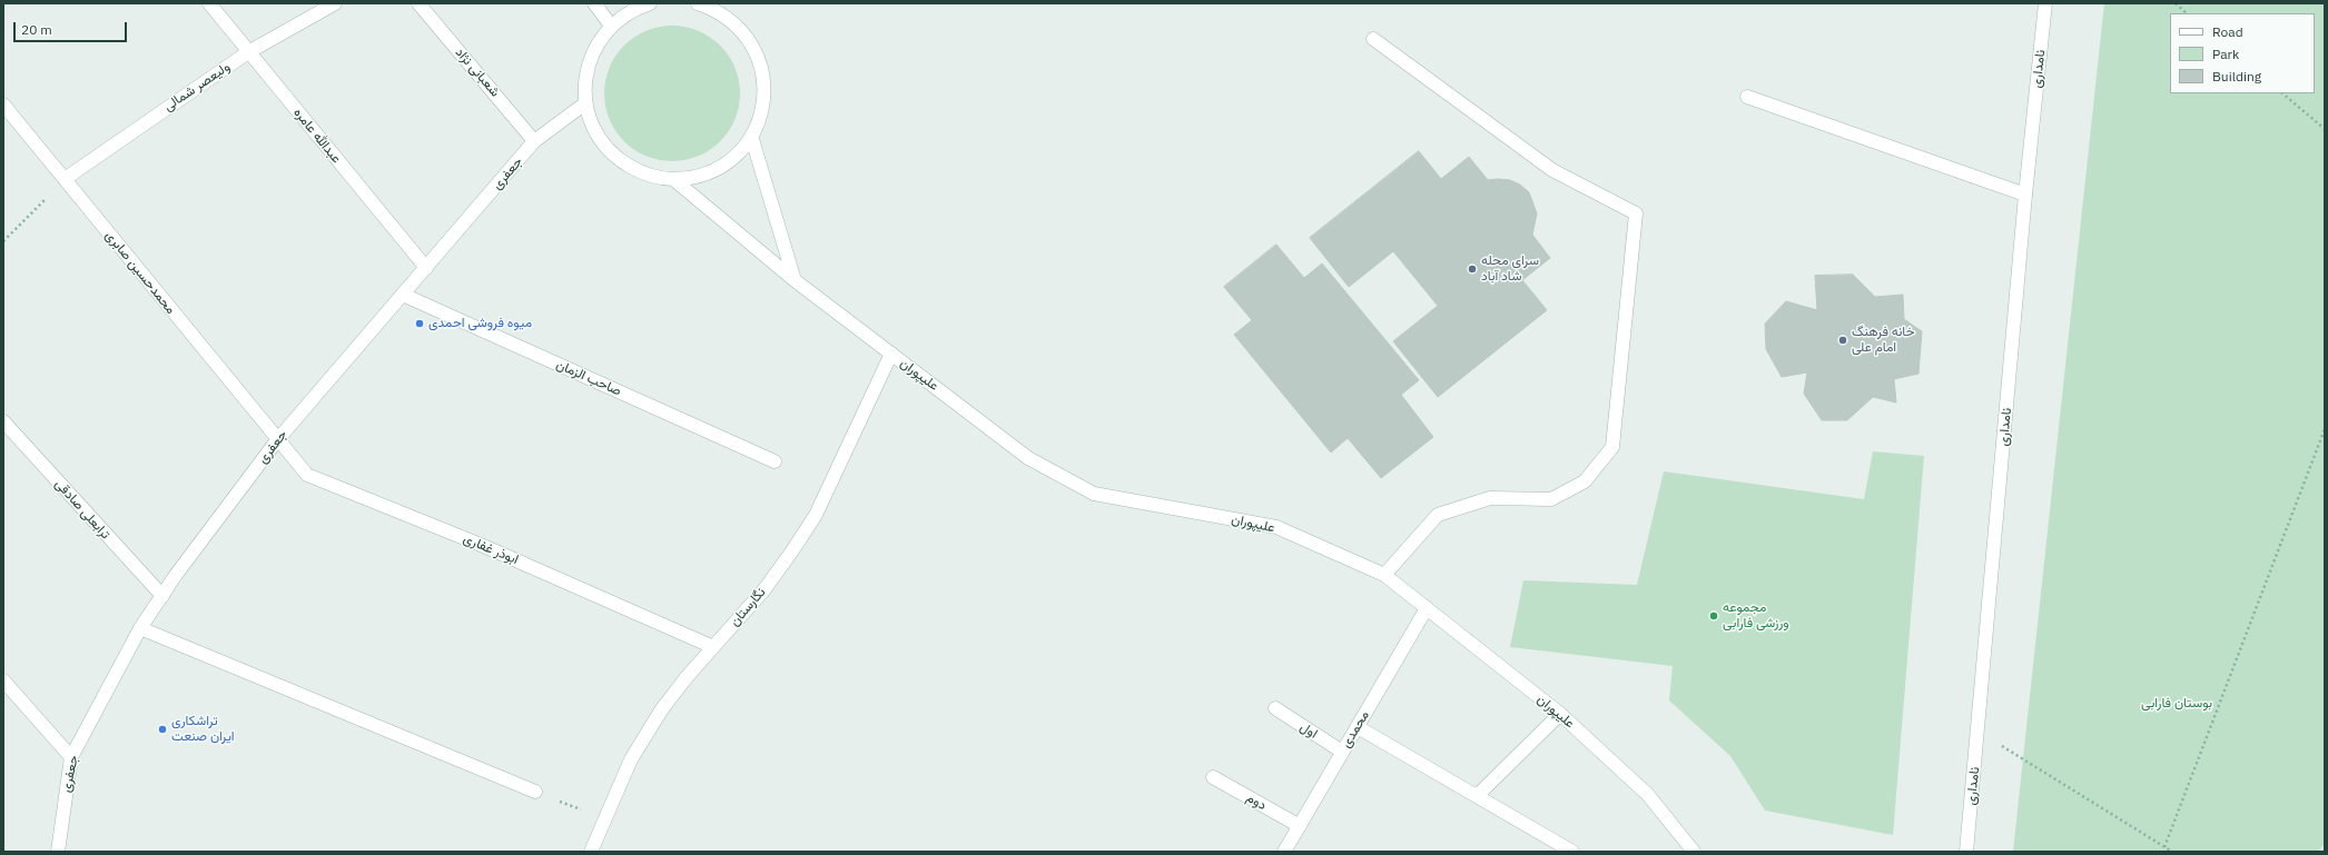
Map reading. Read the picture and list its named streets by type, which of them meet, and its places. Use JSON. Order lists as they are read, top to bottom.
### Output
{
  "streets": {
    "street": [
      "نامداری",
      "شعبانی نژاد",
      "ولیعصر شمالی",
      "عبدالله عامره",
      "جعفری",
      "محمدحسین صابری",
      "علیپوران",
      "صاحب الزمان",
      "ترابعلی صادقی",
      "ابوذر غفاری",
      "نگارستان",
      "محمدی",
      "اول",
      "دوم"
    ]
  },
  "crossings": [
    ["شعبانی نژاد", "جعفری"],
    ["ولیعصر شمالی", "عبدالله عامره"],
    ["ولیعصر شمالی", "محمدحسین صابری"],
    ["عبدالله عامره", "جعفری"],
    ["جعفری", "محمدحسین صابری"],
    ["جعفری", "صاحب الزمان"],
    ["جعفری", "ترابعلی صادقی"],
    ["جعفری", "ابوذر غفاری"],
    ["محمدحسین صابری", "ابوذر غفاری"],
    ["علیپوران", "نگارستان"],
    ["علیپوران", "محمدی"],
    ["ابوذر غفاری", "نگارستان"],
    ["محمدی", "اول"],
    ["محمدی", "دوم"]
  ],
  "parks": ["بوستان فارابی"],
  "places": [
    "سرای محله شاد آباد",
    "میوه فروشی احمدی",
    "خانه فرهنگ امام علی",
    "مجموعه ورزشی فارابی",
    "تراشکاری ایران صنعت"
  ],
  "legend": ["Road", "Park", "Building"],
  "scale_bar": "20 m"
}
